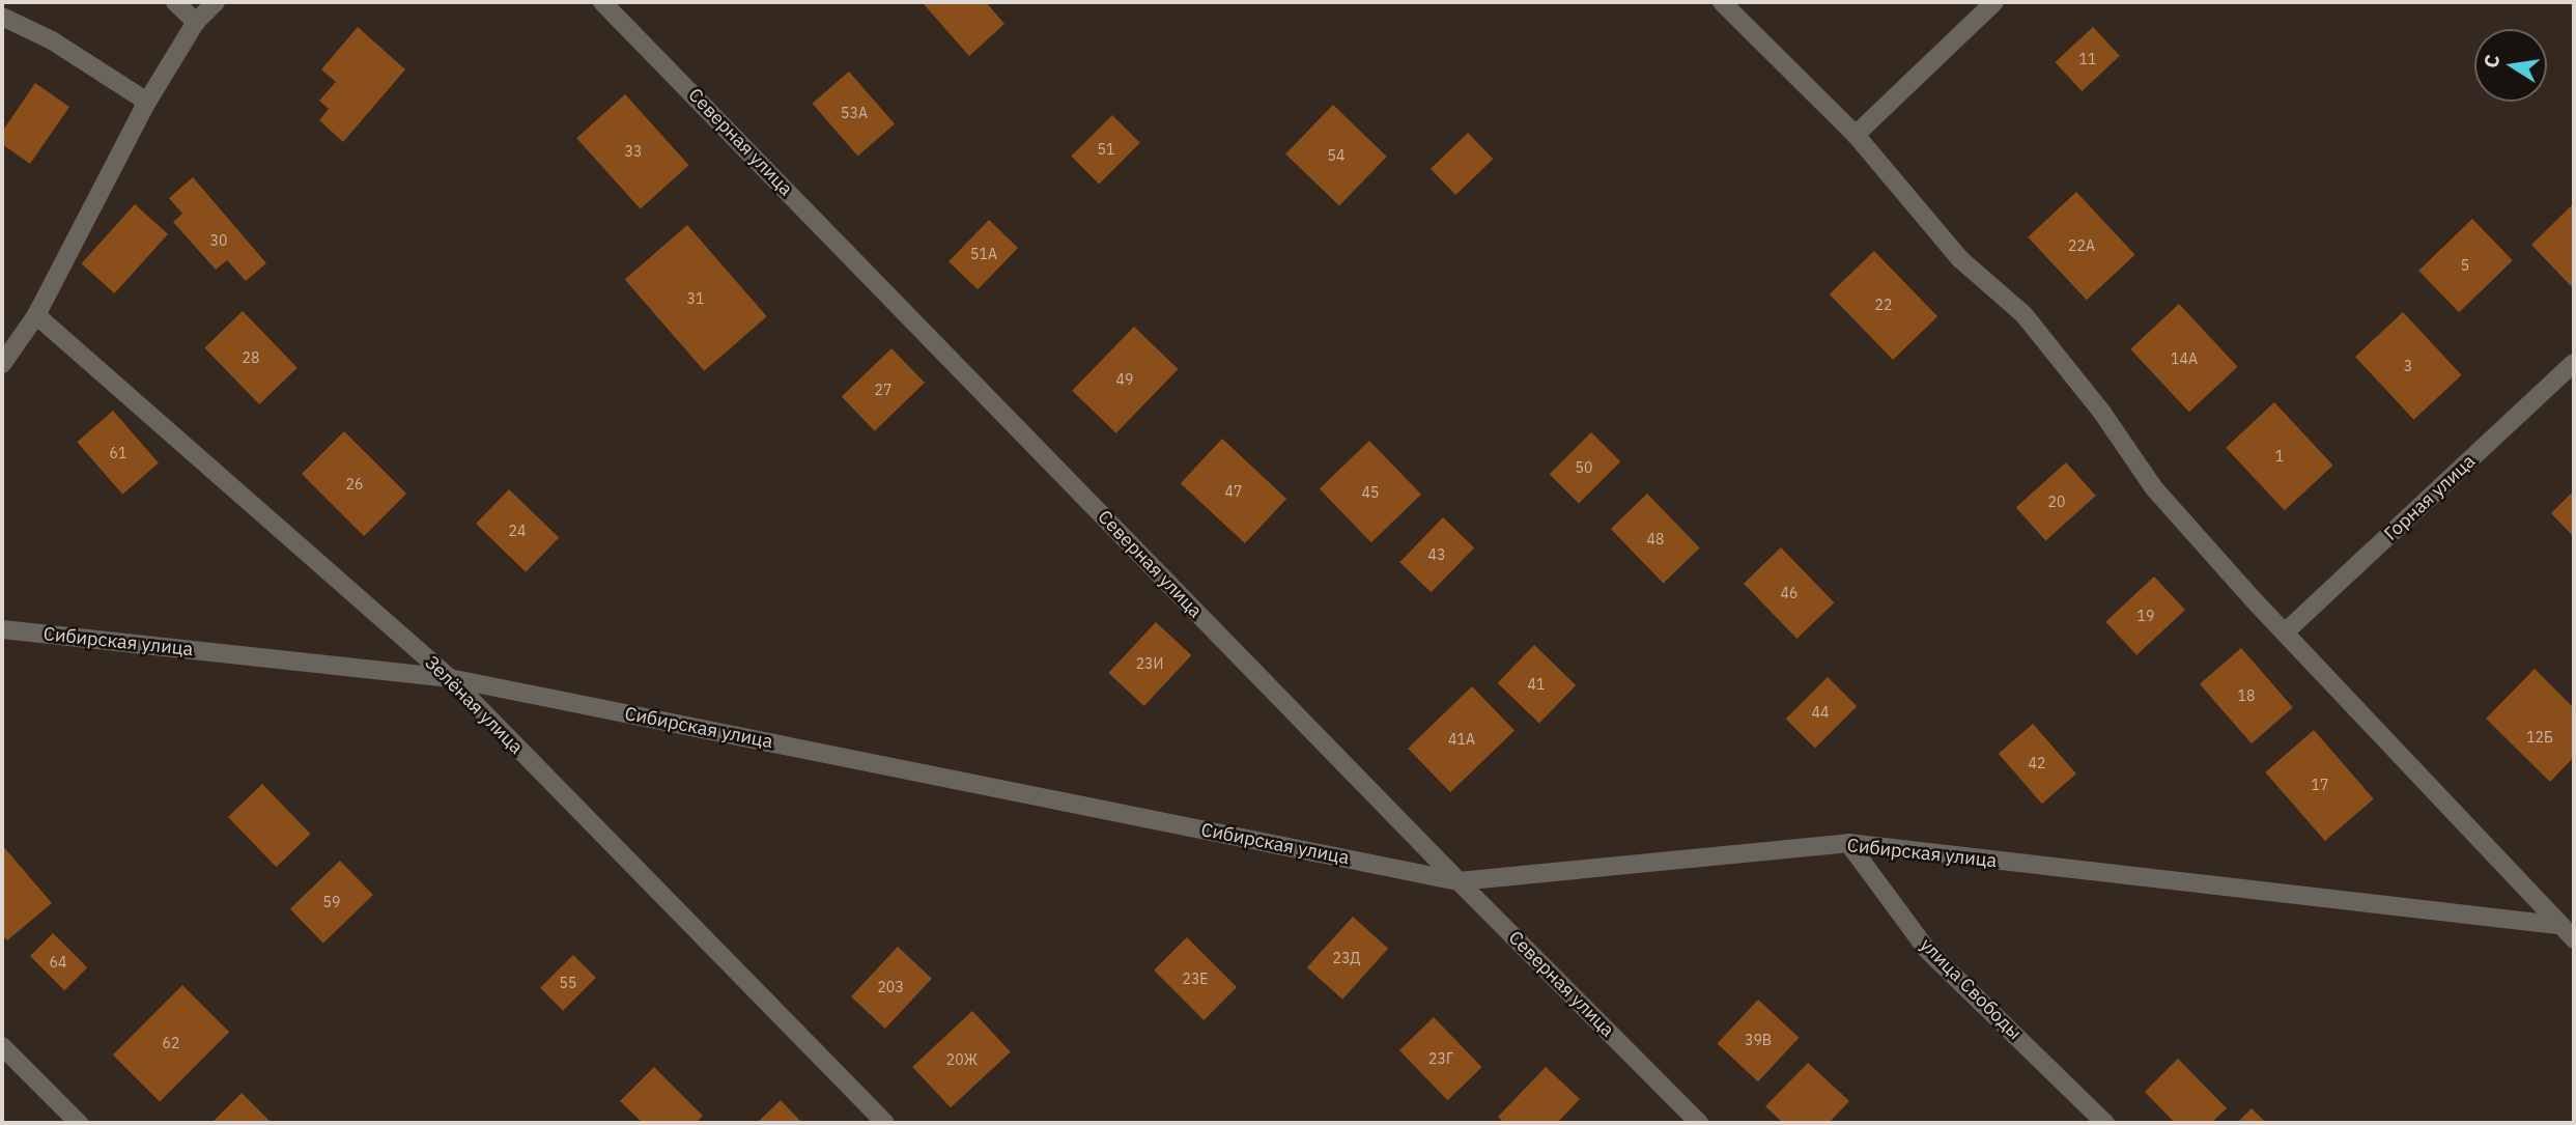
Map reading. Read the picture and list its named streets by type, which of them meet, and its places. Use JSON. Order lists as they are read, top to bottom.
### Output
{
  "streets": {
    "street": [
      "Северная улица",
      "Горная улица",
      "Сибирская улица",
      "Зелёная улица",
      "улица Свободы"
    ]
  },
  "crossings": [
    ["Северная улица", "Сибирская улица"],
    ["Сибирская улица", "Зелёная улица"],
    ["Сибирская улица", "улица Свободы"]
  ],
  "house_numbers": [
    "11",
    "53А",
    "51",
    "33",
    "54",
    "30",
    "22А",
    "51А",
    "5",
    "31",
    "22",
    "28",
    "14А",
    "3",
    "49",
    "27",
    "61",
    "1",
    "50",
    "26",
    "47",
    "45",
    "20",
    "24",
    "48",
    "43",
    "46",
    "19",
    "23И",
    "41",
    "18",
    "44",
    "12Б",
    "41А",
    "42",
    "17",
    "59",
    "23Д",
    "64",
    "23Е",
    "55",
    "20З",
    "39В",
    "62",
    "23Г",
    "20Ж"
  ],
  "north": "left"
}
